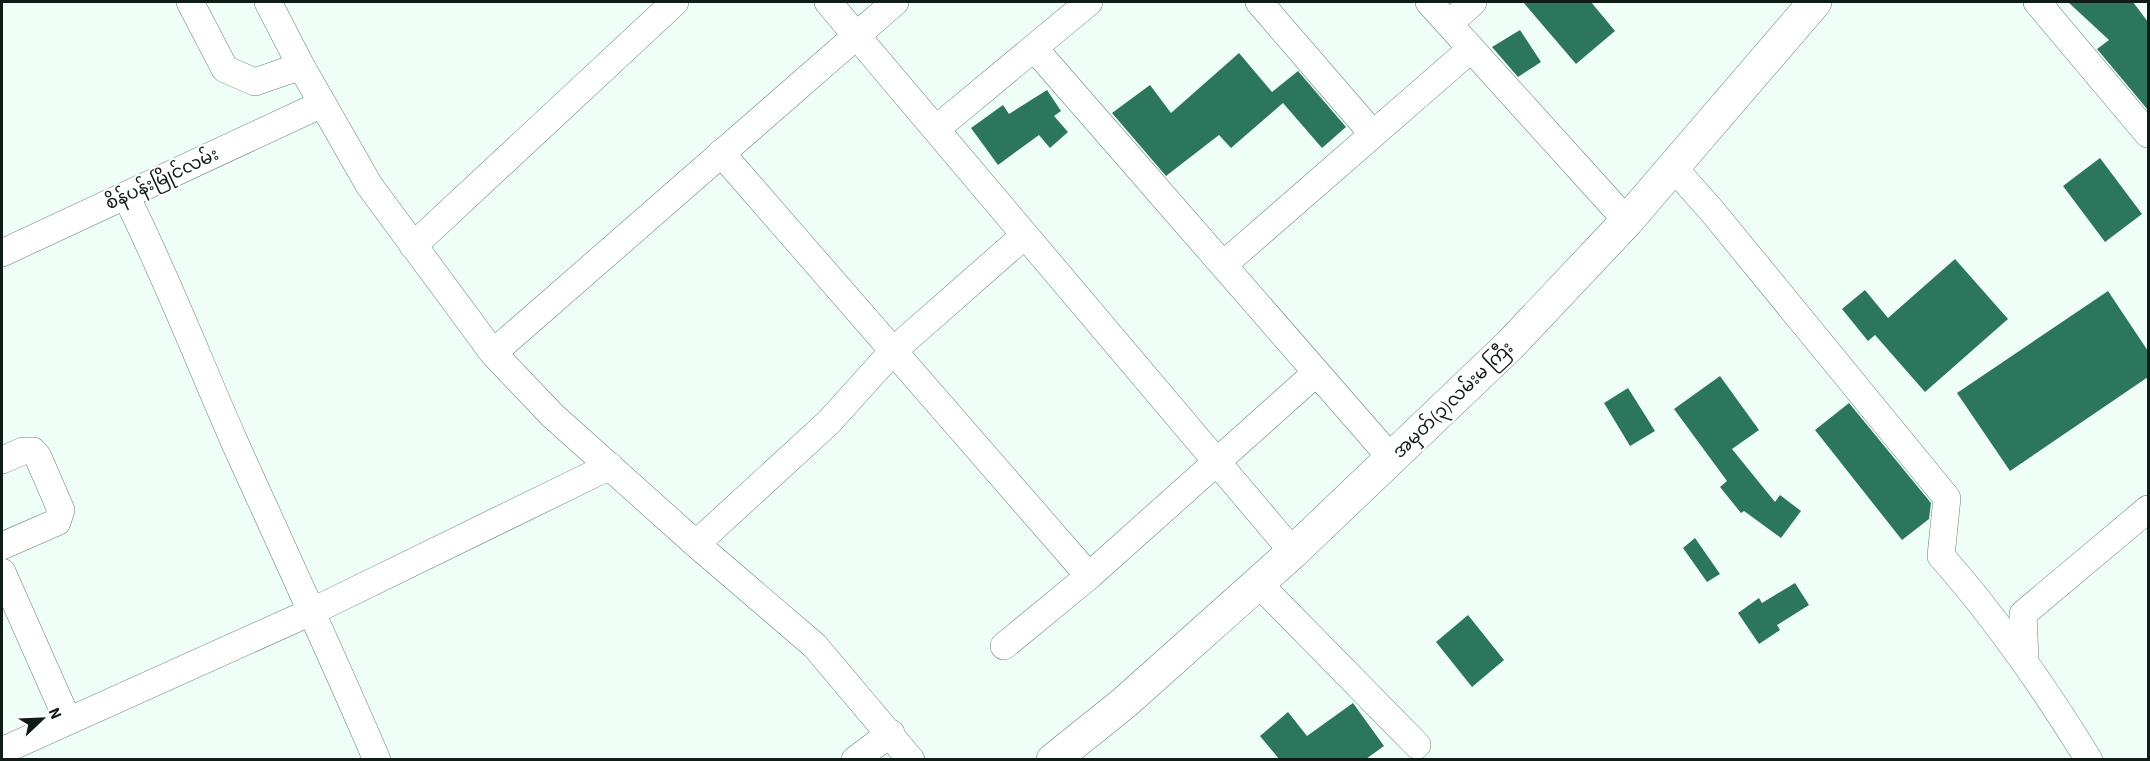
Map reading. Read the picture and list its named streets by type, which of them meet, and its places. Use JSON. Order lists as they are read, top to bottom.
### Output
{
  "streets": {
    "main road": ["အမှတ်(၃)လမ်းမ ကြီး"],
    "street": ["စိန်ပန်းမြိုင်လမ်း"]
  },
  "north": "top right"
}
